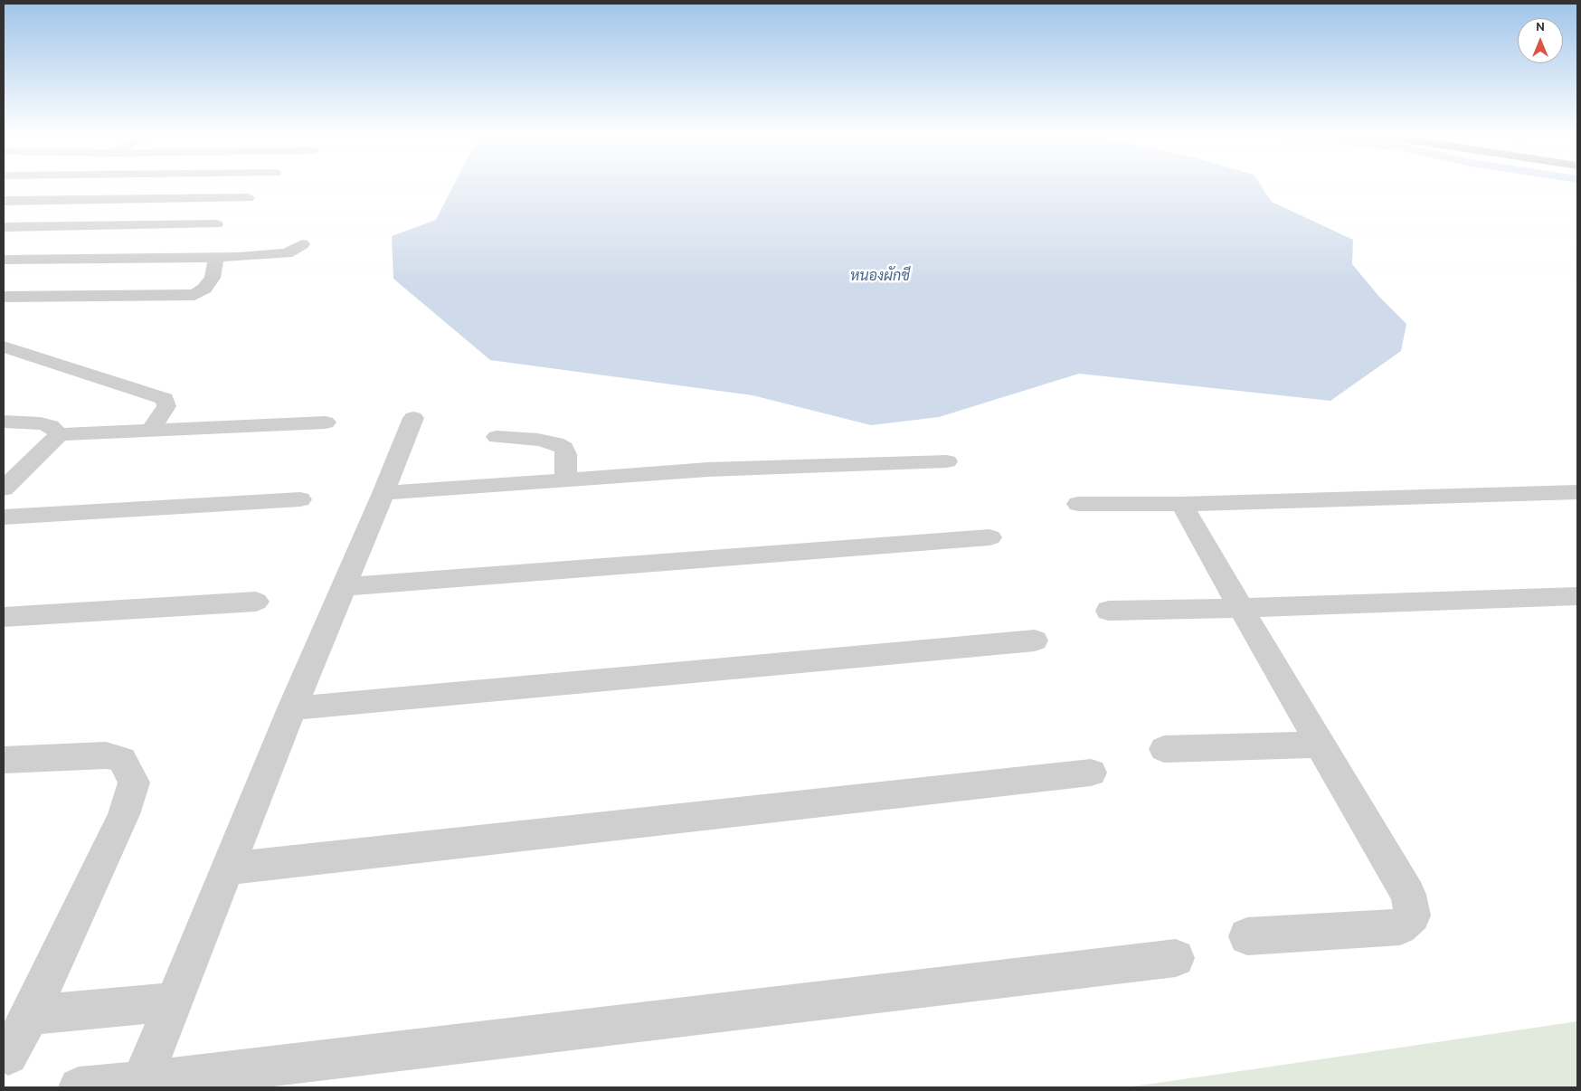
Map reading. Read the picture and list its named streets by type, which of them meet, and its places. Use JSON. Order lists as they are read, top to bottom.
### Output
{
  "water": ["หนองผักชี"],
  "north": "top"
}
